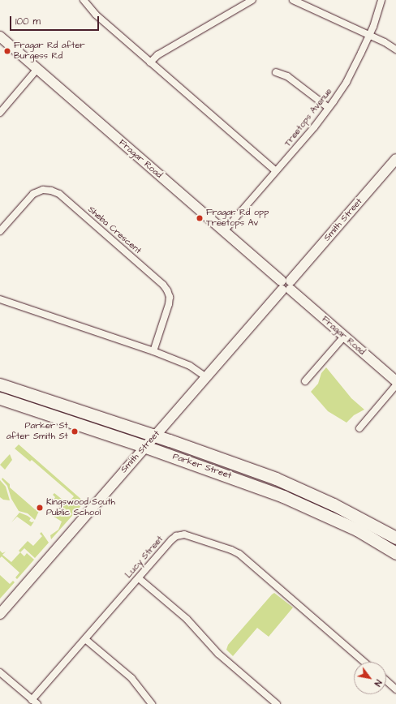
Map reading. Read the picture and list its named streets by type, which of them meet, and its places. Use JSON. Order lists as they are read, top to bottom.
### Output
{
  "streets": {
    "highway": ["Parker Street"],
    "street": [
      "Treetops Avenue",
      "Fragar Road",
      "Smith Street",
      "Sheba Crescent",
      "Lucy Street"
    ]
  },
  "crossings": [
    ["Treetops Avenue", "Fragar Road"],
    ["Fragar Road", "Smith Street"],
    ["Smith Street", "Parker Street"]
  ],
  "places": [
    "Fragar Rd after Burgess Rd",
    "Fragar Rd opp Treetops Av",
    "Parker St after Smith St",
    "Kingswood South Public School"
  ],
  "scale_bar": "100 m",
  "north": "bottom right"
}
